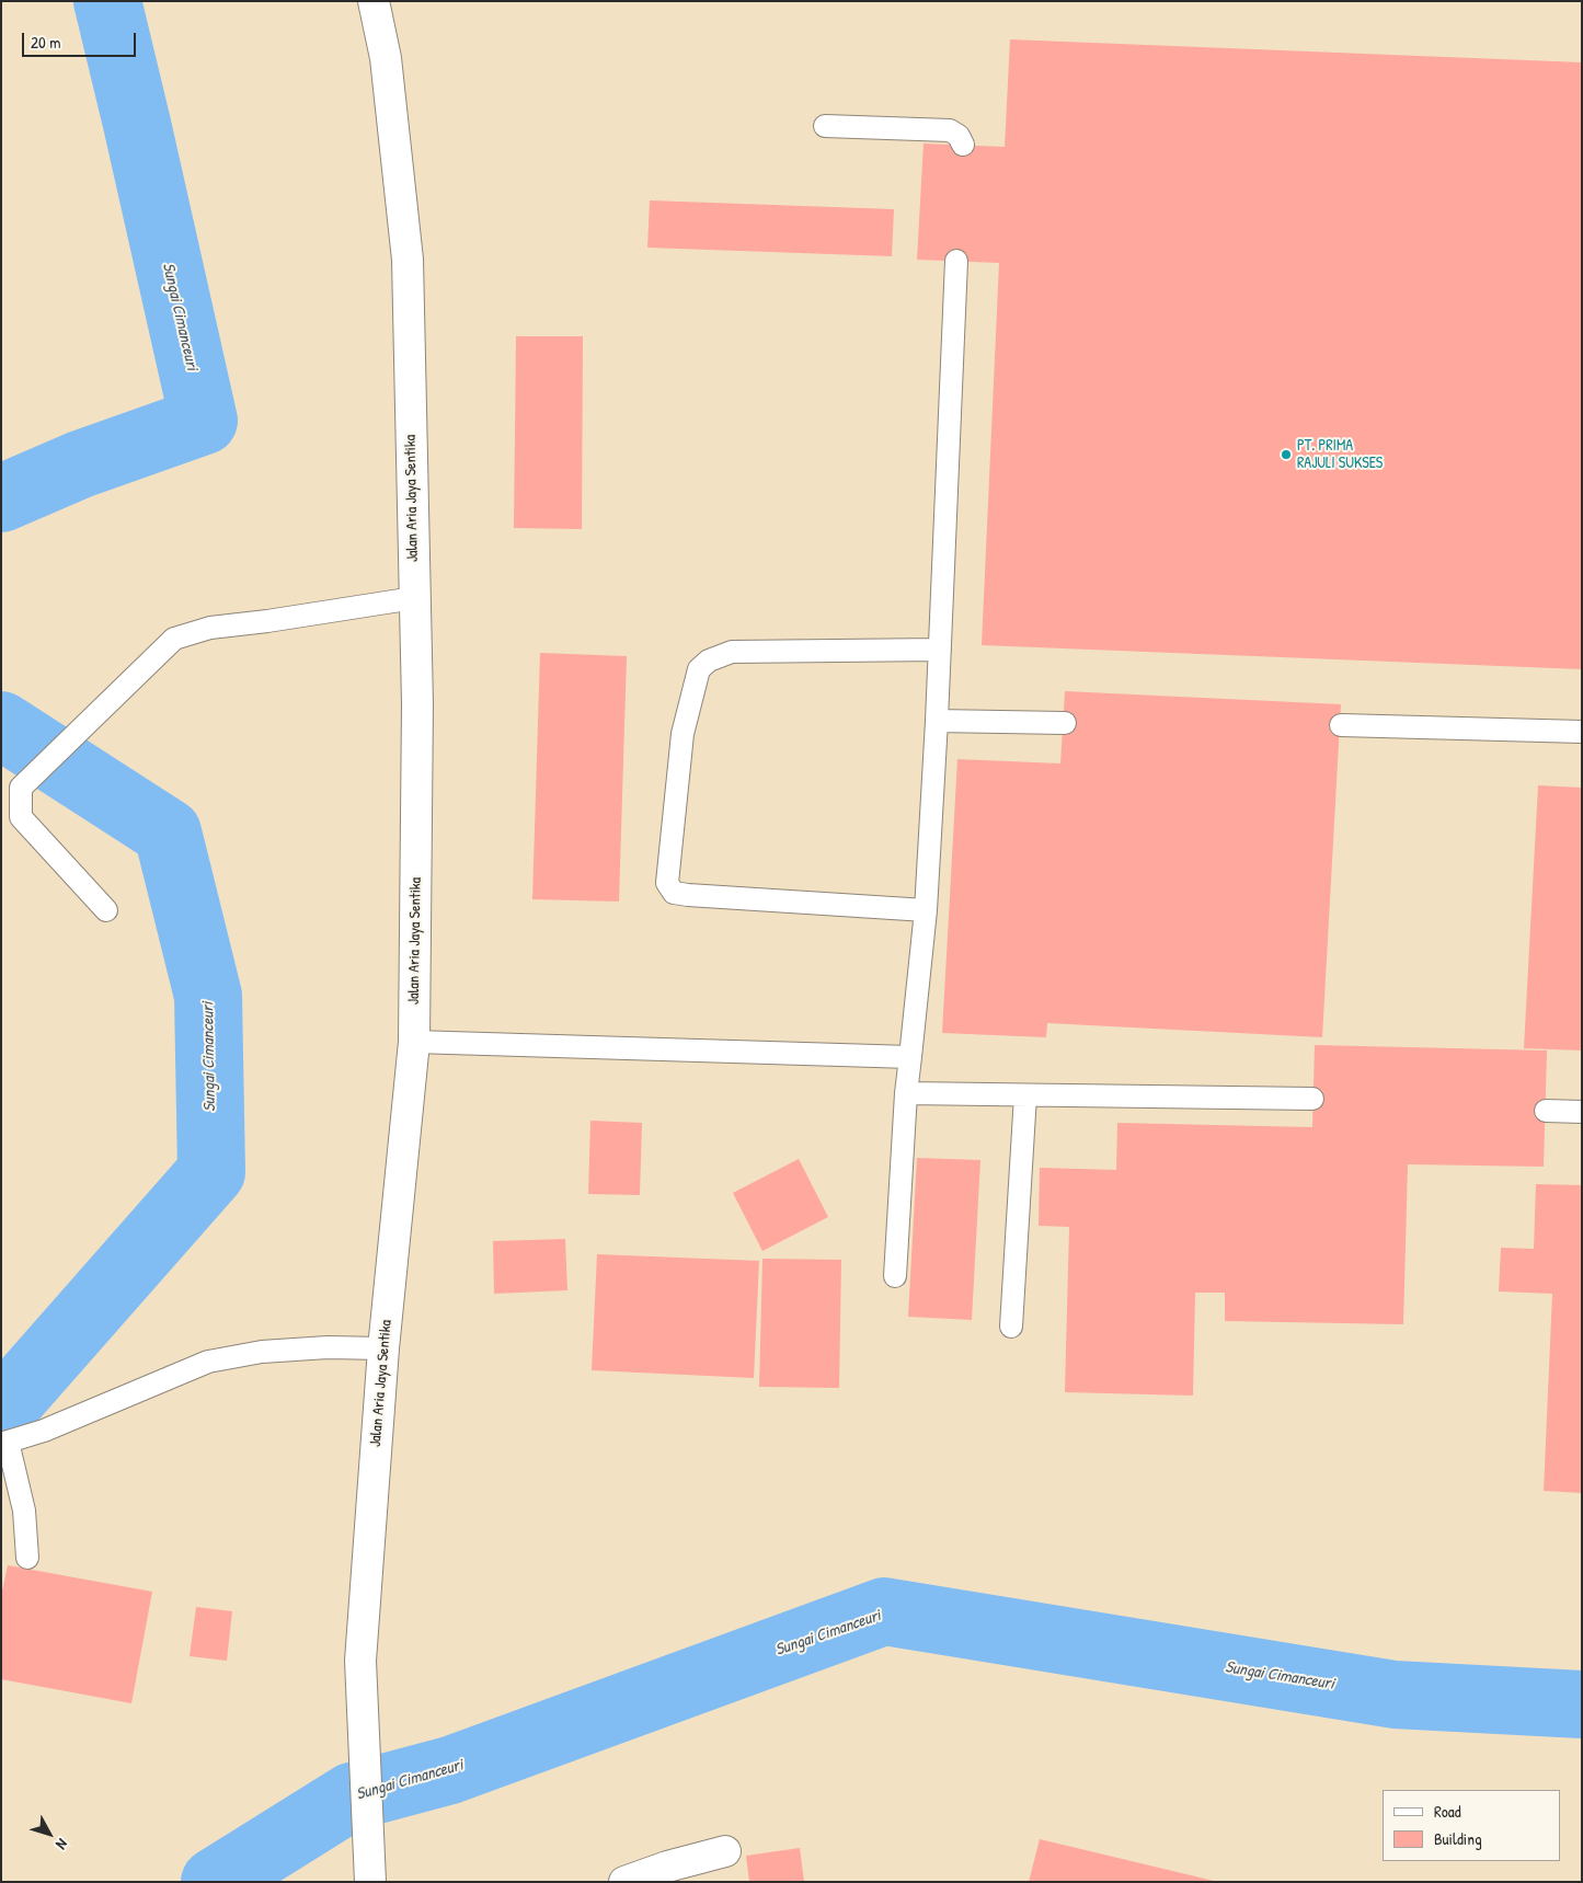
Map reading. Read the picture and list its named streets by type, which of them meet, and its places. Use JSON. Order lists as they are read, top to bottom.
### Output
{
  "streets": {
    "street": ["Jalan Aria Jaya Sentika"]
  },
  "water": ["Sungai Cimanceuri"],
  "places": ["PT. PRIMA RAJULI SUKSES"],
  "legend": ["Road", "Building"],
  "scale_bar": "20 m",
  "north": "bottom right"
}
